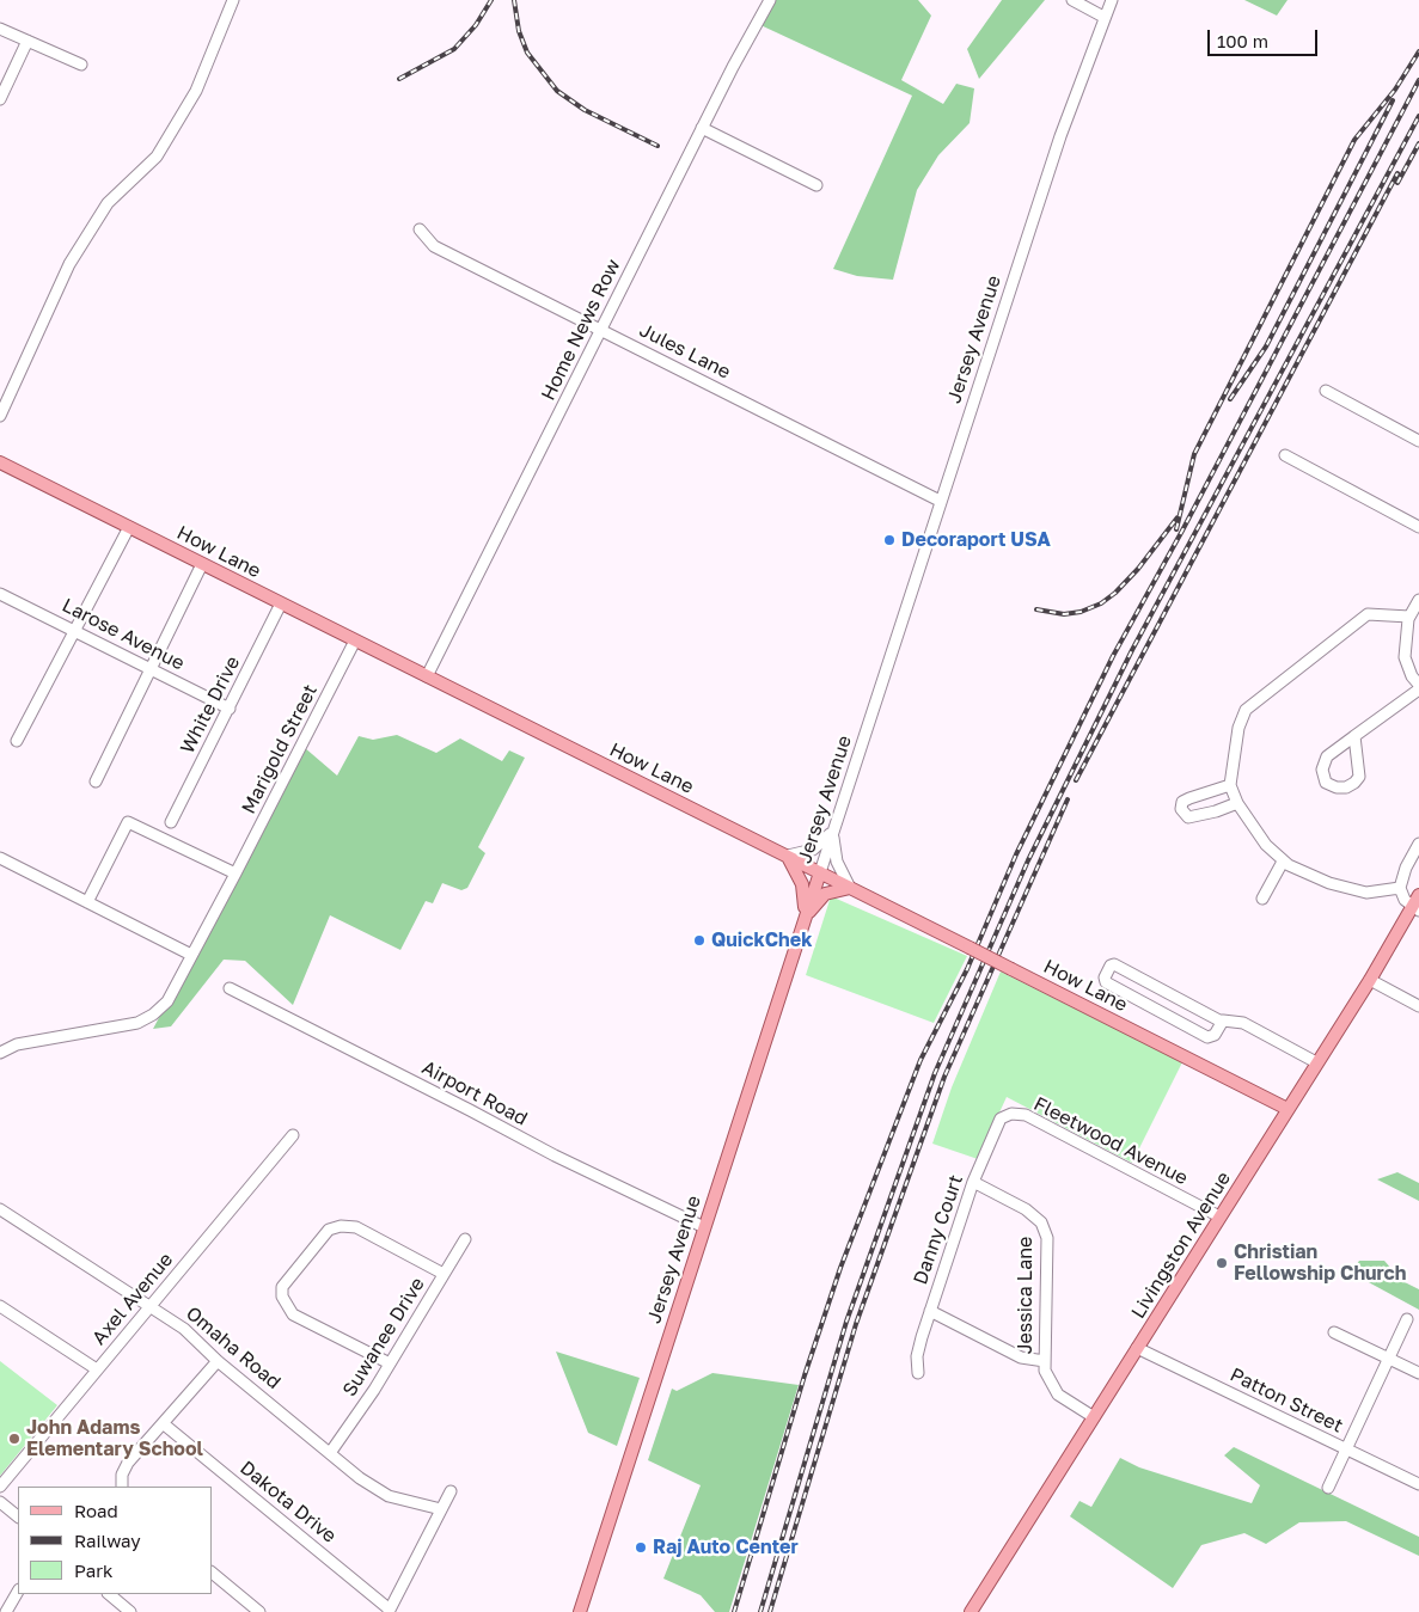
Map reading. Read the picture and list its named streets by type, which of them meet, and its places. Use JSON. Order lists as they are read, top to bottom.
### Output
{
  "streets": {
    "main road": ["Jersey Avenue", "How Lane", "Livingston Avenue"],
    "street": [
      "Home News Row",
      "Jules Lane",
      "Larose Avenue",
      "White Drive",
      "Marigold Street",
      "Airport Road",
      "Fleetwood Avenue",
      "Danny Court",
      "Jessica Lane",
      "Axel Avenue",
      "Suwanee Drive",
      "Omaha Road",
      "Patton Street",
      "Dakota Drive"
    ]
  },
  "crossings": [
    ["Home News Row", "Jules Lane"],
    ["Home News Row", "How Lane"],
    ["Jersey Avenue", "Jules Lane"],
    ["Jersey Avenue", "How Lane"],
    ["Jersey Avenue", "Airport Road"],
    ["How Lane", "White Drive"],
    ["How Lane", "Marigold Street"],
    ["How Lane", "Livingston Avenue"],
    ["Larose Avenue", "White Drive"],
    ["Fleetwood Avenue", "Danny Court"],
    ["Fleetwood Avenue", "Livingston Avenue"],
    ["Danny Court", "Jessica Lane"],
    ["Livingston Avenue", "Jessica Lane"],
    ["Livingston Avenue", "Patton Street"],
    ["Axel Avenue", "Omaha Road"],
    ["Suwanee Drive", "Omaha Road"]
  ],
  "places": [
    "Decoraport USA",
    "QuickChek",
    "Christian Fellowship Church",
    "John Adams Elementary School",
    "Raj Auto Center"
  ],
  "legend": ["Road", "Railway", "Park"],
  "scale_bar": "100 m"
}
